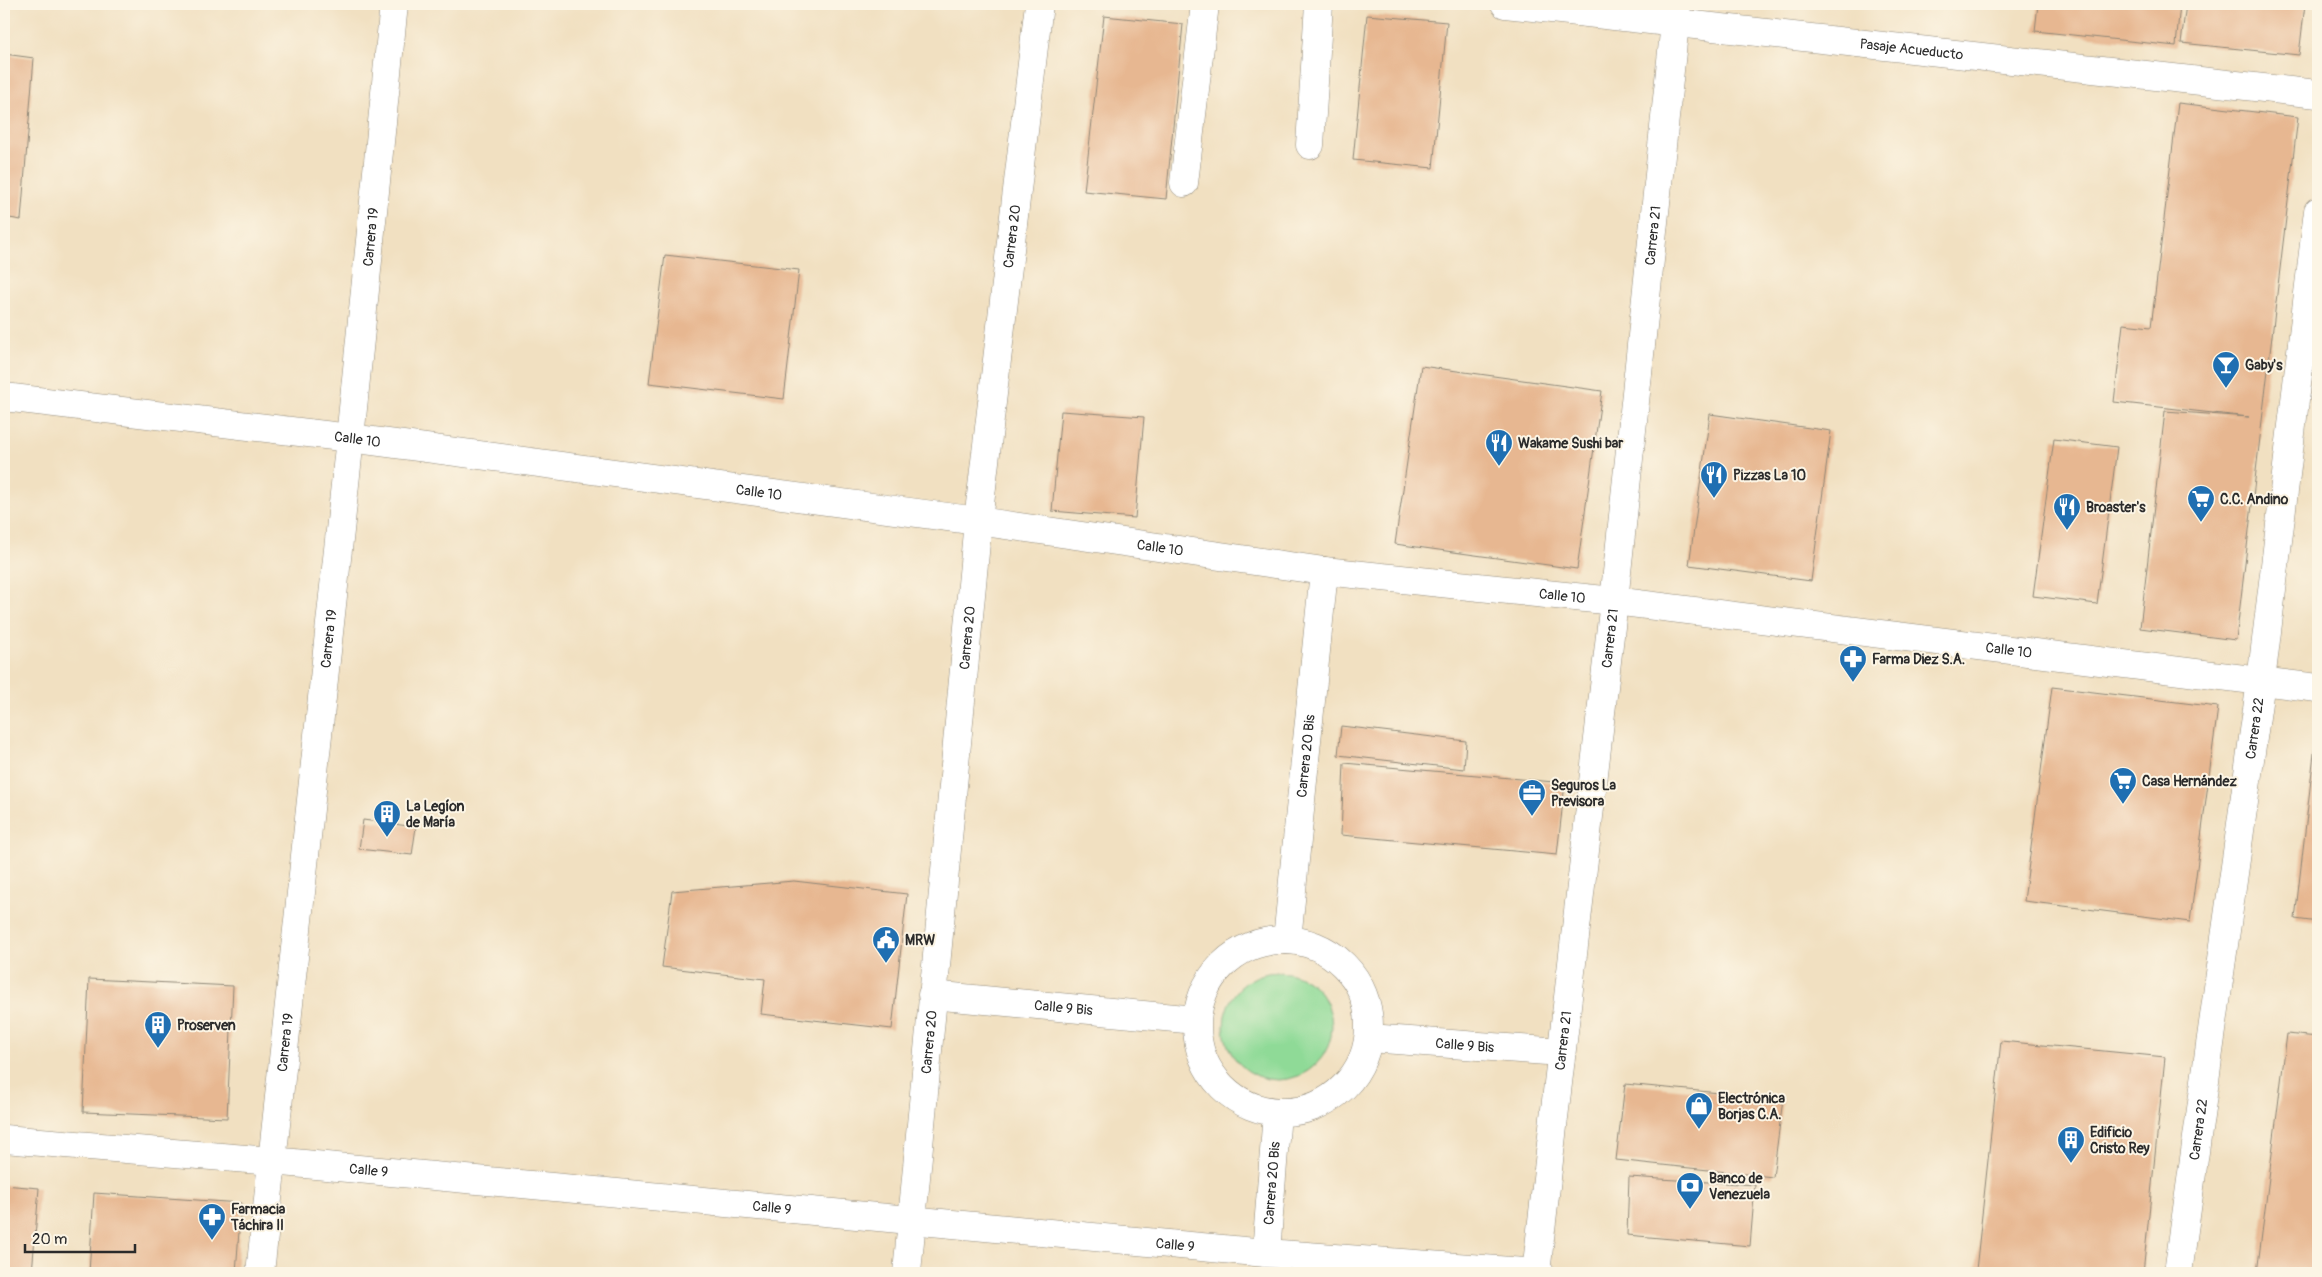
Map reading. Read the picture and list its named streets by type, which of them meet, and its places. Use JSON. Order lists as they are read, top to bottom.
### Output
{
  "streets": {
    "street": [
      "Pasaje Acueducto",
      "Carrera 20",
      "Carrera 19",
      "Carrera 21",
      "Calle 10",
      "Carrera 22",
      "Carrera 20 Bis",
      "Calle 9 Bis",
      "Calle 9"
    ]
  },
  "crossings": [
    ["Pasaje Acueducto", "Carrera 21"],
    ["Carrera 20", "Calle 10"],
    ["Carrera 20", "Calle 9 Bis"],
    ["Carrera 20", "Calle 9"],
    ["Carrera 19", "Calle 10"],
    ["Carrera 19", "Calle 9"],
    ["Carrera 21", "Calle 10"],
    ["Carrera 21", "Calle 9 Bis"],
    ["Carrera 21", "Calle 9"],
    ["Calle 10", "Carrera 22"],
    ["Calle 10", "Carrera 20 Bis"],
    ["Carrera 20 Bis", "Calle 9 Bis"],
    ["Carrera 20 Bis", "Calle 9"]
  ],
  "places": {
    "bar": ["Gaby's"],
    "restaurant": ["Wakame Sushi bar", "Pizzas La 10", "Broaster's"],
    "supermarket": ["C.C. Andino", "Casa Hernández"],
    "pharmacy": ["Farma Diez S.A.", "Farmacia Táchira II"],
    "office": ["Seguros La Previsora"],
    "building": ["La Legíon de María", "Proserven", "Edificio Cristo Rey"],
    "public building": ["MRW"],
    "shop": ["Electrónica Borjas C.A."],
    "bank": ["Banco de Venezuela"]
  },
  "scale_bar": "20 m"
}
